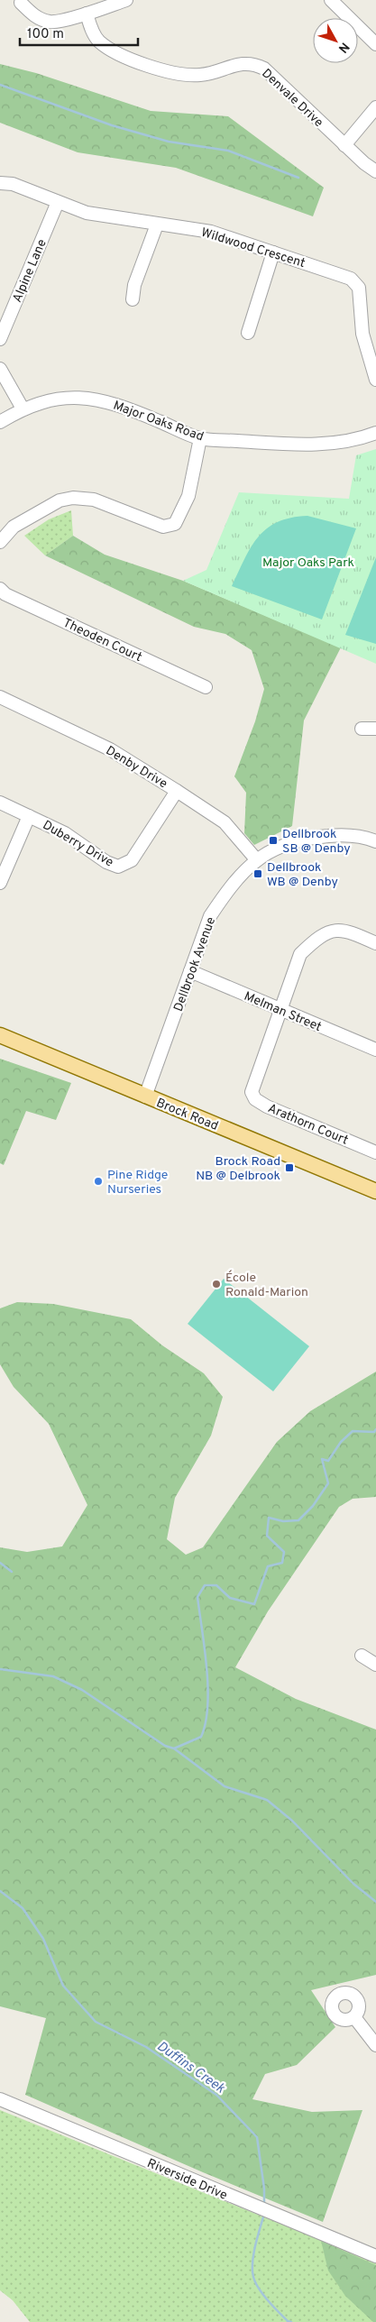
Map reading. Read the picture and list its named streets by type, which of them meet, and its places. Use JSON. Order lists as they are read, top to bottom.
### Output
{
  "streets": {
    "main road": ["Brock Road"],
    "street": [
      "Denvale Drive",
      "Wildwood Crescent",
      "Alpine Lane",
      "Major Oaks Road",
      "Theoden Court",
      "Denby Drive",
      "Duberry Drive",
      "Dellbrook Avenue",
      "Melman Street",
      "Arathorn Court",
      "Riverside Drive"
    ]
  },
  "crossings": [
    ["Wildwood Crescent", "Alpine Lane"],
    ["Denby Drive", "Duberry Drive"],
    ["Denby Drive", "Dellbrook Avenue"],
    ["Dellbrook Avenue", "Melman Street"],
    ["Dellbrook Avenue", "Brock Road"],
    ["Melman Street", "Arathorn Court"]
  ],
  "water": ["Duffins Creek"],
  "parks": ["Major Oaks Park"],
  "places": {
    "transit": ["Dellbrook SB @ Denby", "Dellbrook WB @ Denby", "Brock Road NB @ Delbrook"],
    "other": ["Pine Ridge Nurseries", "École Ronald-Marion"]
  },
  "scale_bar": "100 m",
  "north": "bottom right"
}
